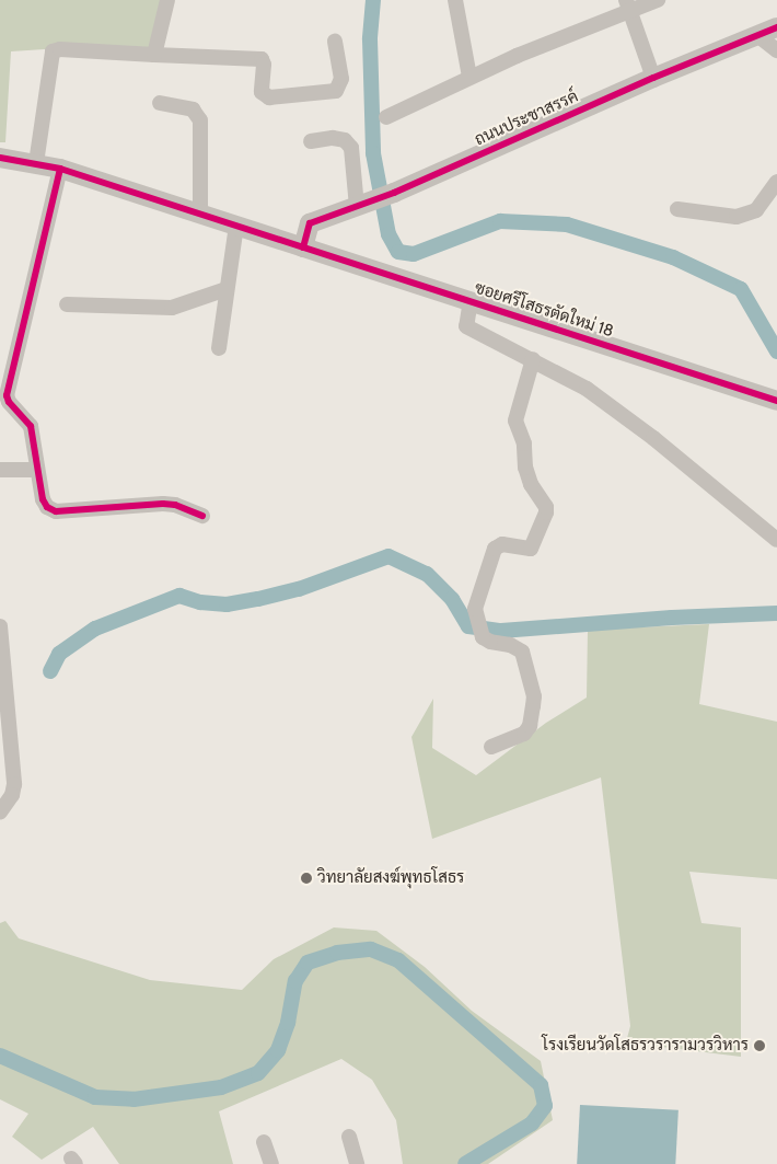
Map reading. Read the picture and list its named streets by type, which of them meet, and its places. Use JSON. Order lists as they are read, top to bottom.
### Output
{
  "streets": {
    "street": ["ถนนประชาสรรค์", "ซอยศรีโสธรตัดใหม่ 18"]
  },
  "crossings": [
    ["ถนนประชาสรรค์", "ซอยศรีโสธรตัดใหม่ 18"]
  ],
  "places": ["วิทยาลัยสงฆ์พุทธโสธร", "โรงเรียนวัดโสธรวรารามวรวิหาร"]
}
